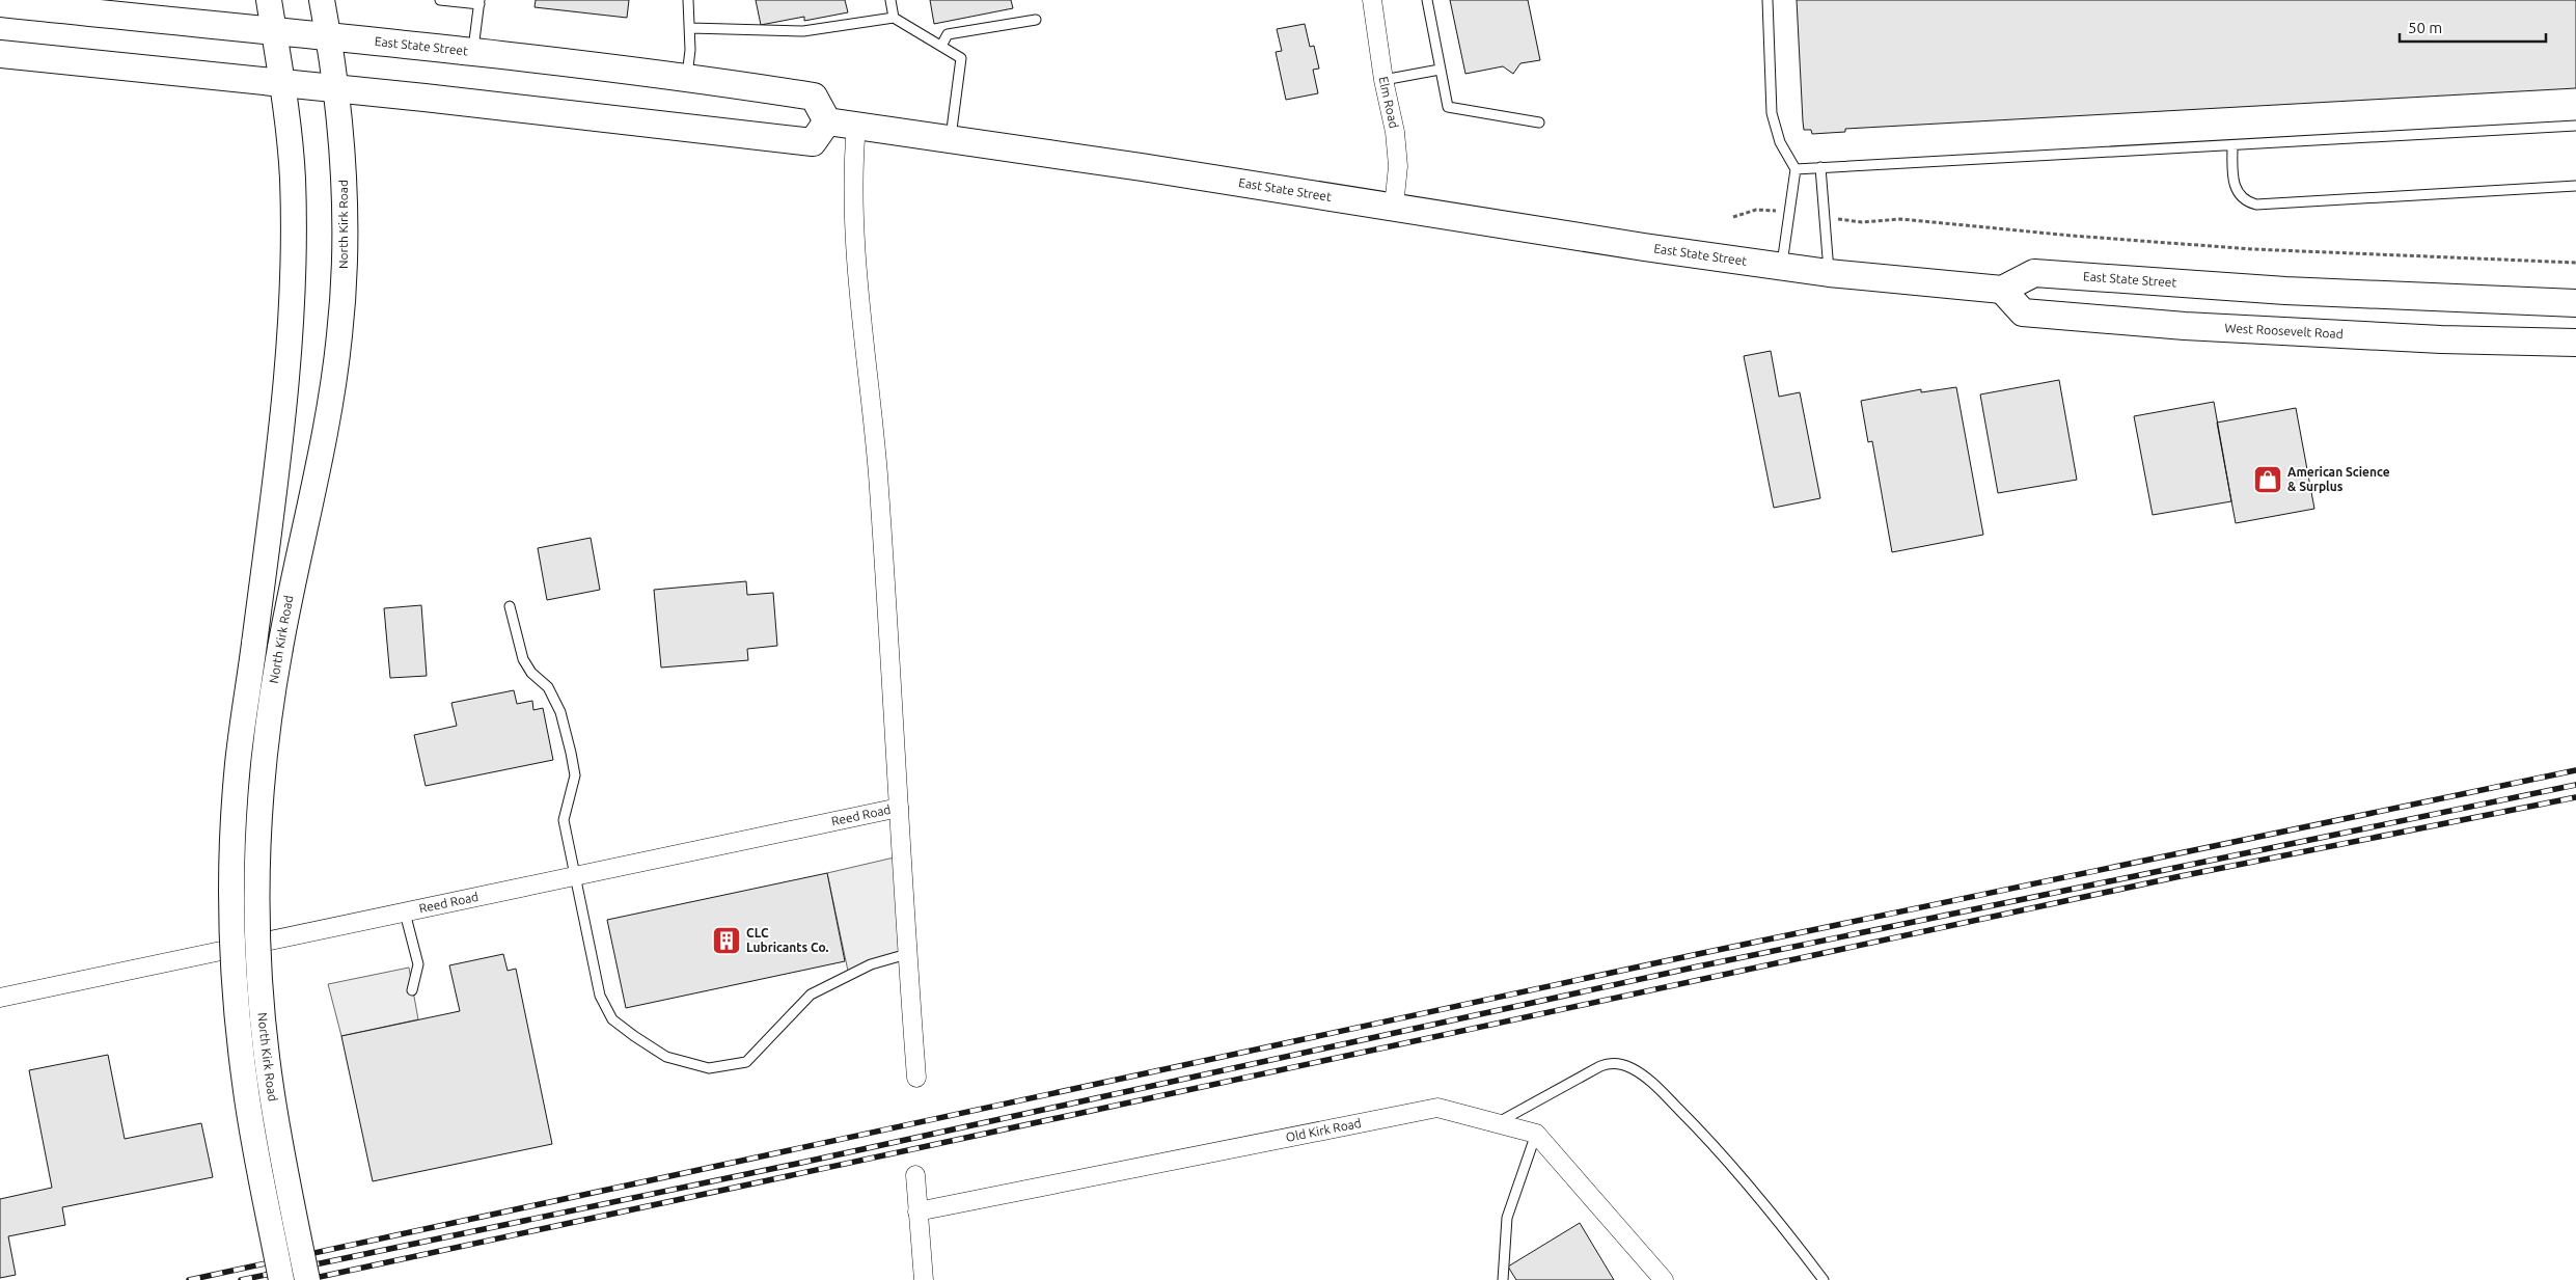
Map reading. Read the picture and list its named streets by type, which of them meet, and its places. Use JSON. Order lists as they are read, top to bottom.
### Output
{
  "streets": {
    "main road": ["East State Street", "West Roosevelt Road"],
    "street": [
      "Elm Road",
      "North Kirk Road",
      "Reed Road",
      "Old Kirk Road"
    ]
  },
  "crossings": [
    ["East State Street", "Elm Road"],
    ["East State Street", "North Kirk Road"],
    ["East State Street", "West Roosevelt Road"]
  ],
  "places": {
    "shop": ["American Science & Surplus"],
    "building": ["CLC Lubricants Co."]
  },
  "scale_bar": "50 m"
}
